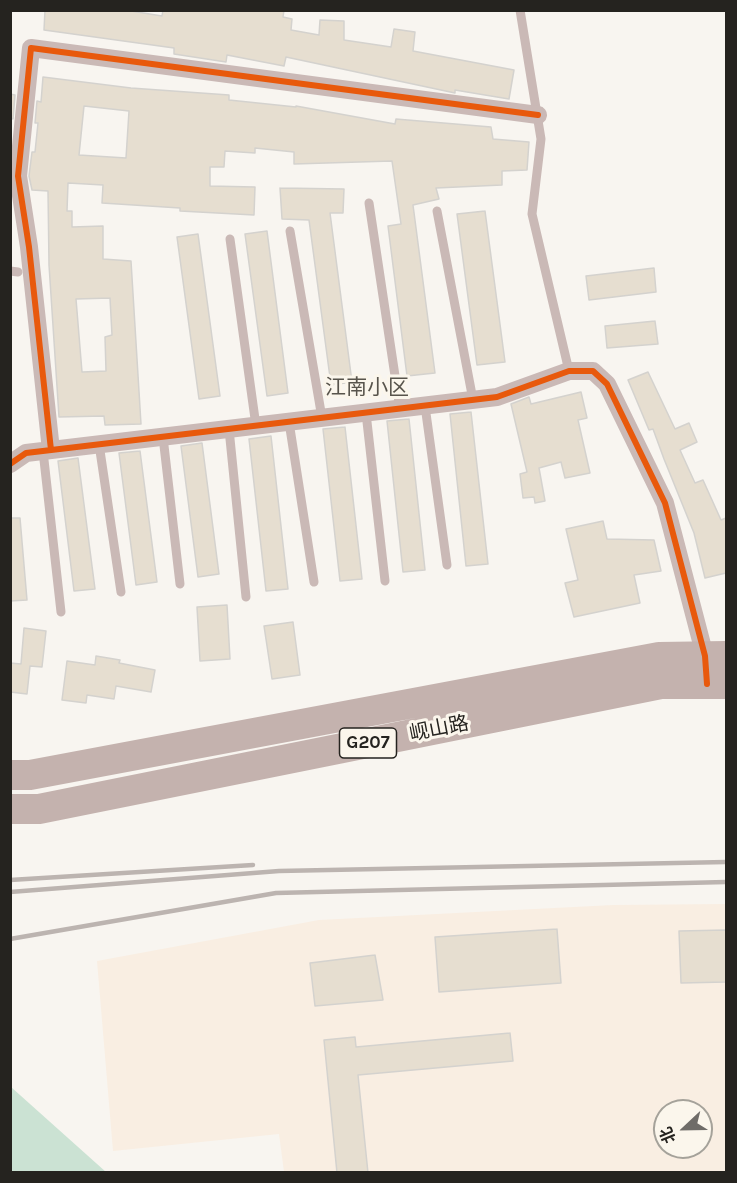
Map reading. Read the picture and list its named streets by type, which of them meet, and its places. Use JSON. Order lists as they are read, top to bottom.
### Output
{
  "streets": {
    "highway": ["岘山路", "G207"]
  },
  "districts": ["江南小区"],
  "north": "left"
}
